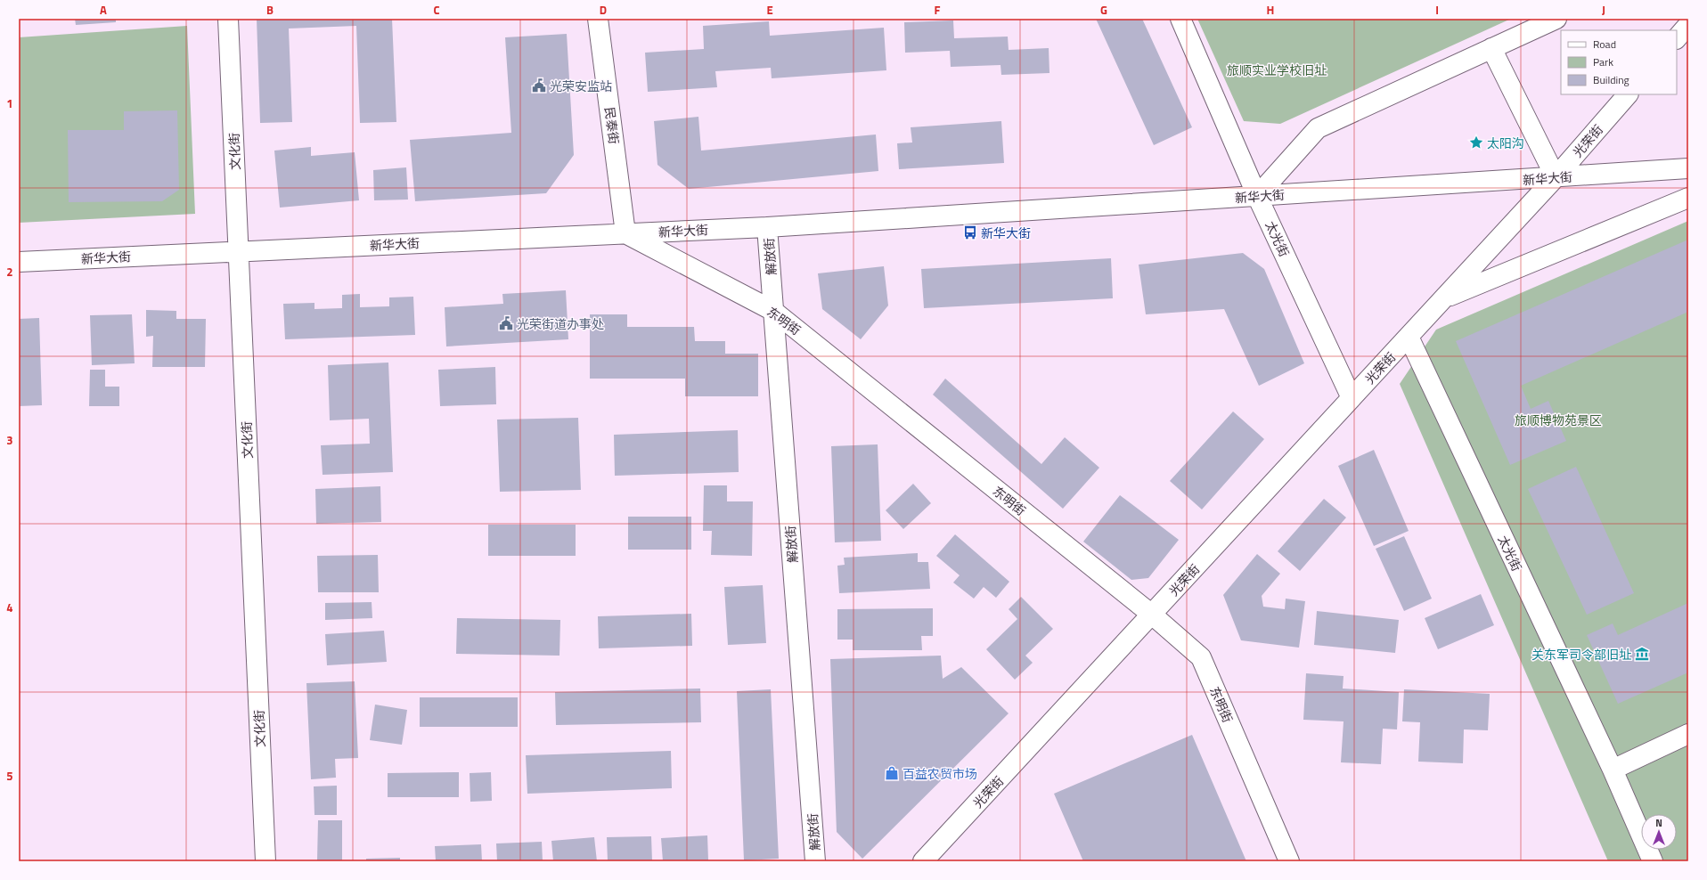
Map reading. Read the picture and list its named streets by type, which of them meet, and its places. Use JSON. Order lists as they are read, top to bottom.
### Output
{
  "streets": {
    "street": [
      "民泰街",
      "光荣街",
      "文化街",
      "新华大街",
      "太光街",
      "解放街",
      "东明街"
    ]
  },
  "crossings": [
    ["民泰街", "新华大街"],
    ["民泰街", "东明街"],
    ["光荣街", "新华大街"],
    ["光荣街", "太光街"],
    ["光荣街", "东明街"],
    ["文化街", "新华大街"],
    ["新华大街", "太光街"],
    ["新华大街", "解放街"],
    ["新华大街", "东明街"],
    ["解放街", "东明街"]
  ],
  "parks": ["旅顺实业学校旧址", "旅顺博物苑景区"],
  "places": {
    "public building": ["光荣安监站", "光荣街道办事处"],
    "place": ["太阳沟"],
    "bus stop": ["新华大街"],
    "museum": ["关东军司令部旧址"],
    "shop": ["百益农贸市场"]
  },
  "legend": ["Road", "Park", "Building"],
  "north": "top",
  "grid": {
    "columns": [
      "A",
      "B",
      "C",
      "D",
      "E",
      "F",
      "G",
      "H",
      "I",
      "J"
    ],
    "rows": [
      "1",
      "2",
      "3",
      "4",
      "5"
    ]
  }
}
